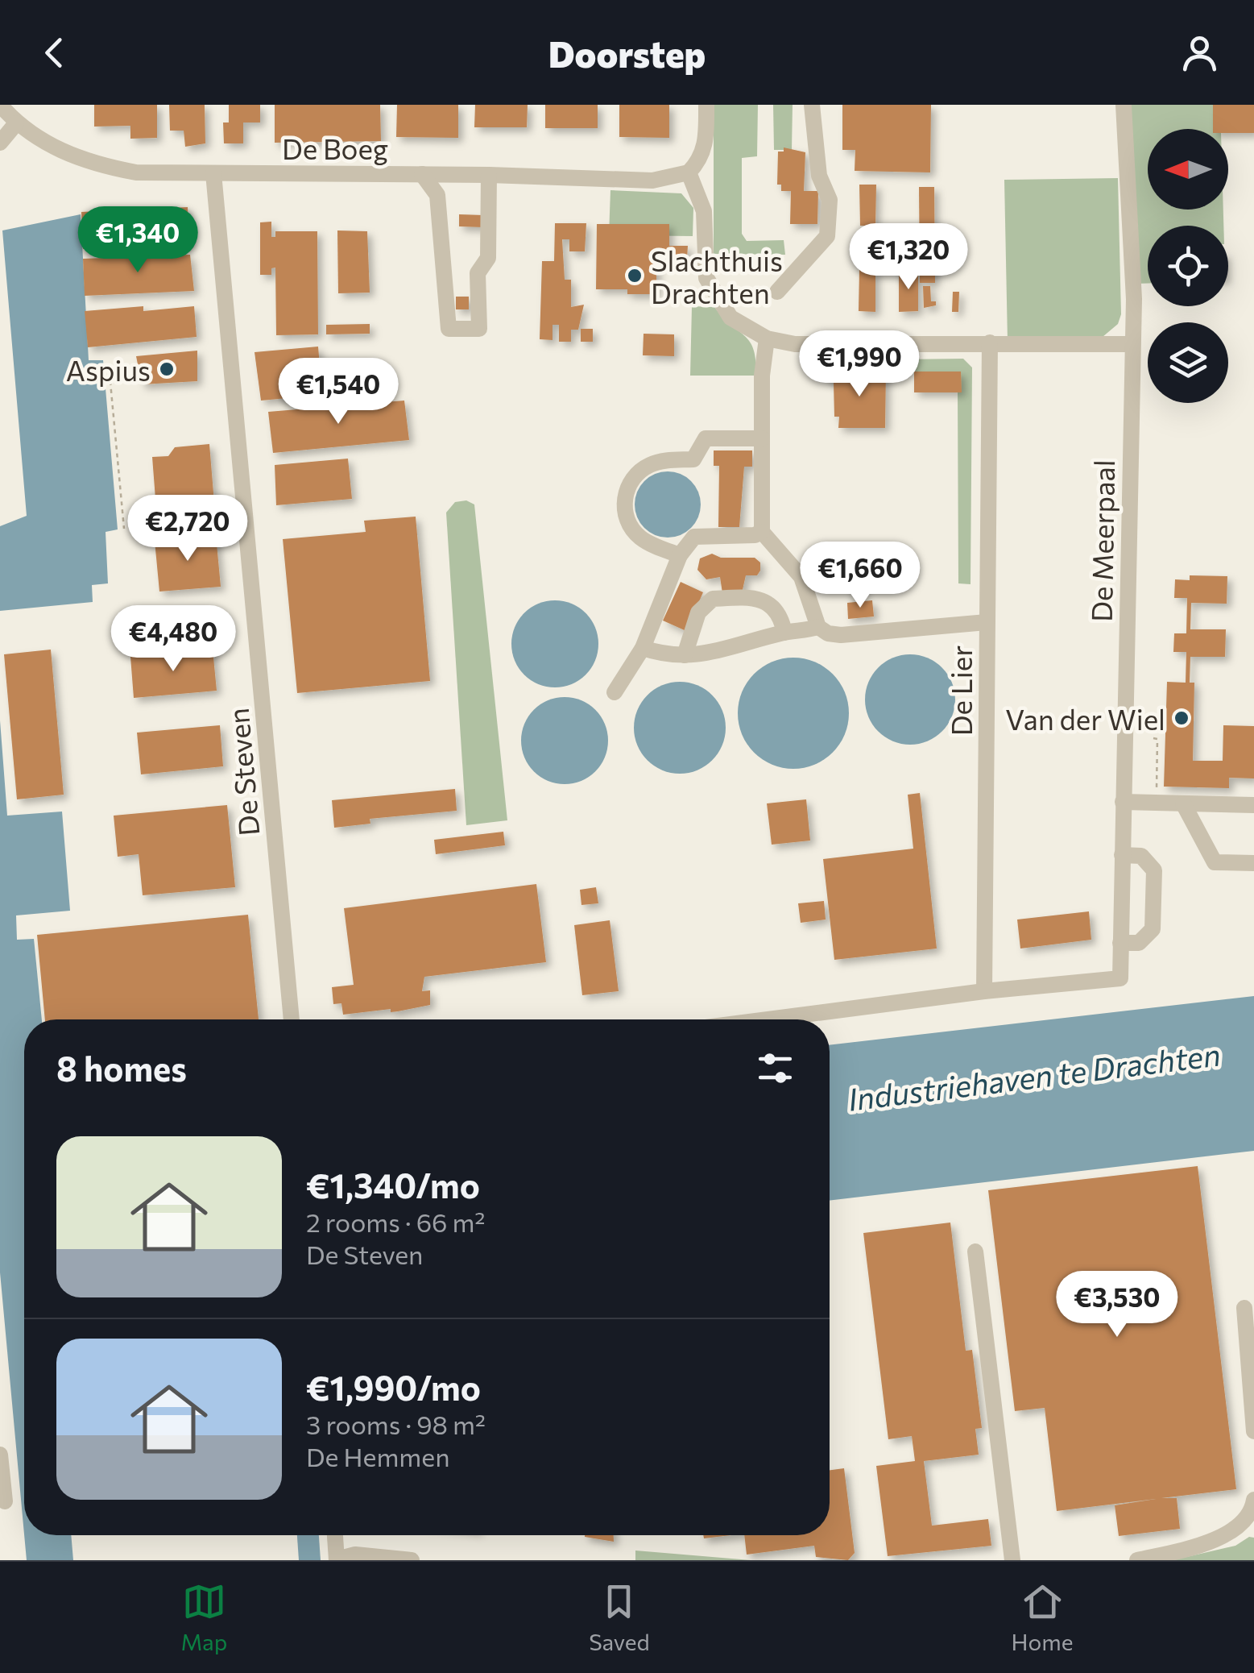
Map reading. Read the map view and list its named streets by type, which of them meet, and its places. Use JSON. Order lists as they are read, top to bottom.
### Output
{
  "streets": {
    "street": [
      "De Boeg",
      "De Meerpaal",
      "De Lier",
      "De Steven"
    ]
  },
  "crossings": [
    ["De Boeg", "De Steven"],
    ["De Meerpaal", "De Lier"]
  ],
  "water": ["Industriehaven te Drachten"],
  "places": ["Slachthuis Drachten", "Aspius", "Van der Wiel"],
  "north": "left",
  "page": {
    "header": "Doorstep",
    "price": [
      "€1,340",
      "€1,320",
      "€1,990",
      "€1,540",
      "€2,720",
      "€1,660",
      "€4,480",
      "€3,530"
    ],
    "heading": "8 homes",
    "list": [
      {
        "name": "€1,340/mo",
        "note": "2 rooms · 66 m² · De Steven"
      },
      {
        "name": "€1,990/mo",
        "note": "3 rooms · 98 m² · De Hemmen"
      }
    ],
    "tabs": ["Map", "Saved", "Home"]
  }
}
